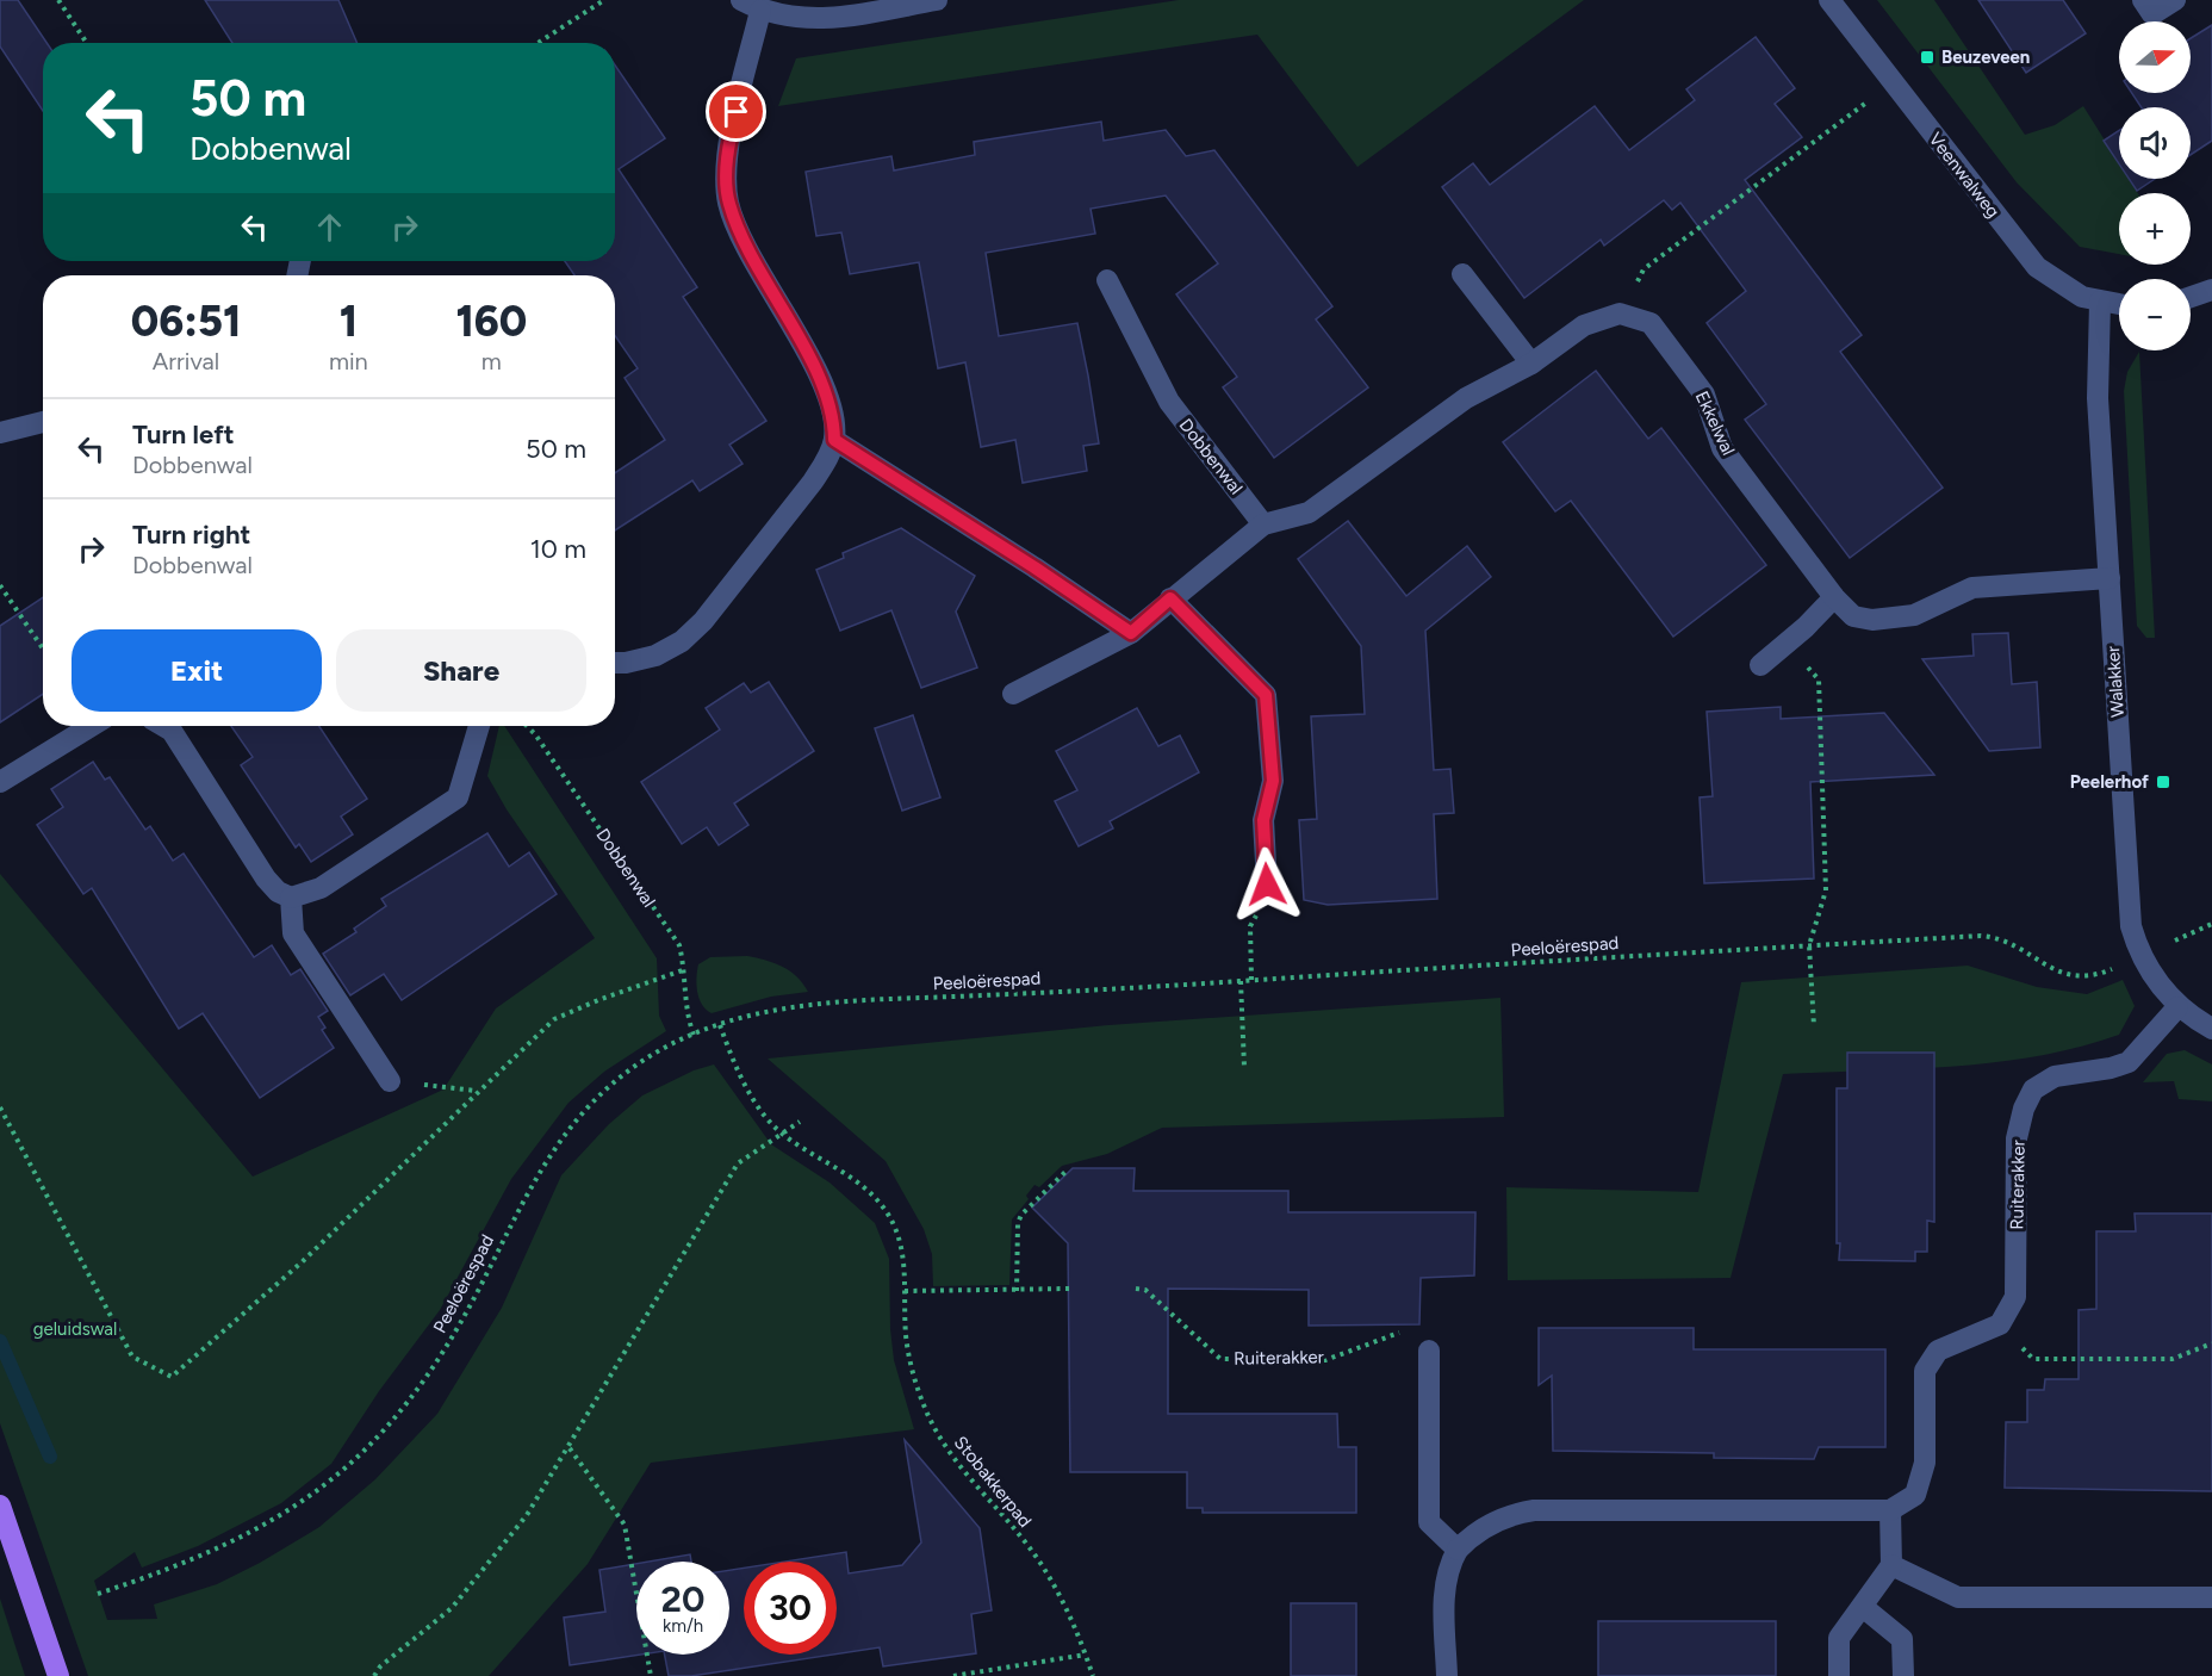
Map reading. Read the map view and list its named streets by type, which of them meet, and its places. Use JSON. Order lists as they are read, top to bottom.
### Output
{
  "streets": {
    "street": [
      "Veenwalweg",
      "Ekkelwal",
      "Dobbenwal",
      "Walakker",
      "Ruiterakker"
    ],
    "path": ["Peeloërespad", "Stobakkerpad"]
  },
  "crossings": [
    ["Veenwalweg", "Walakker"],
    ["Ekkelwal", "Walakker"],
    ["Dobbenwal", "Peeloërespad"],
    ["Walakker", "Ruiterakker"],
    ["Peeloërespad", "Stobakkerpad"]
  ],
  "parks": ["geluidswal"],
  "places": {
    "transit": ["Beuzeveen", "Peelerhof"]
  },
  "north": "right",
  "page": {
    "map_buttons": ["+", "−"],
    "turn": ["50 m", "Dobbenwal"],
    "eta": [
      "06:51",
      "Arrival",
      "1",
      "min",
      "160",
      "m"
    ],
    "list": [
      {
        "name": "Turn left",
        "note": "Dobbenwal",
        "value": "50 m"
      },
      {
        "name": "Turn right",
        "note": "Dobbenwal",
        "value": "10 m"
      }
    ],
    "buttons": ["Exit", "Share"],
    "speed": "20 km/h",
    "limit": "30"
  }
}
